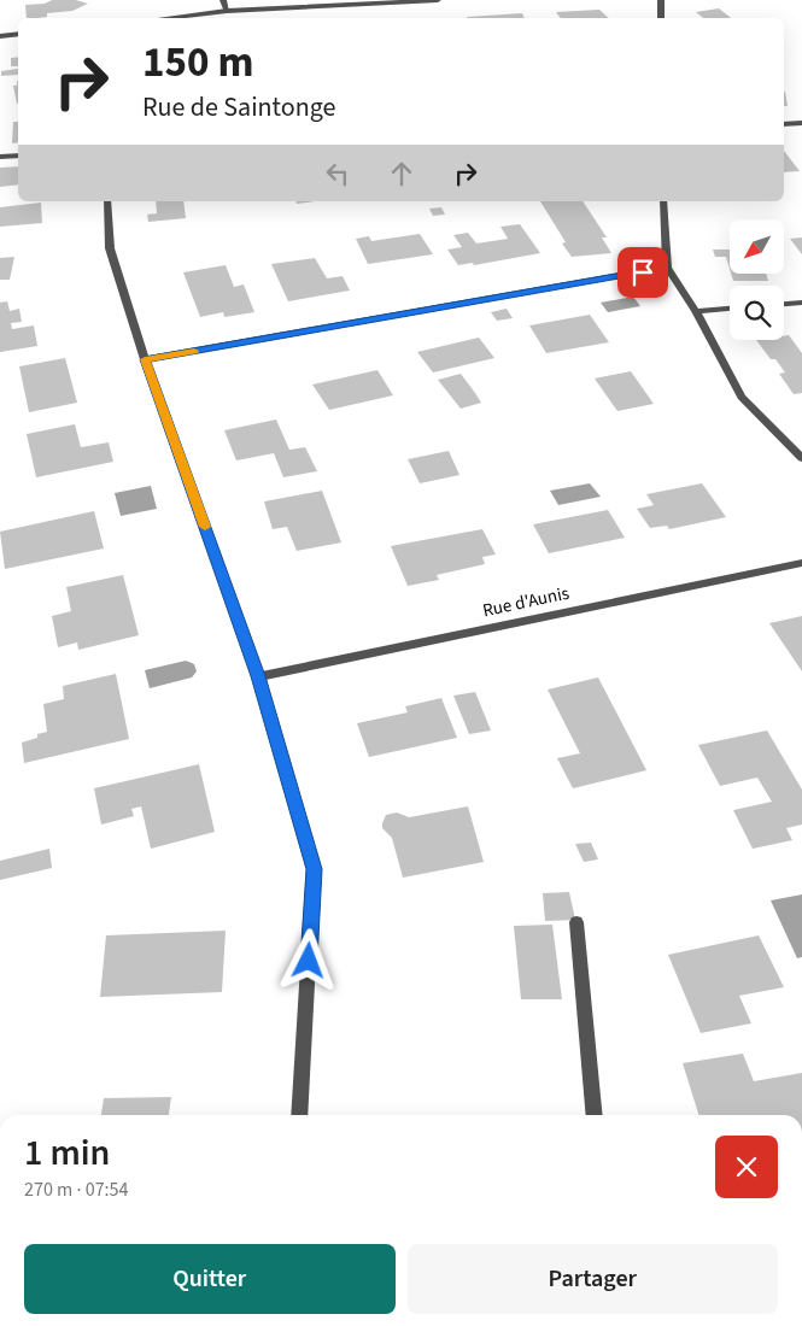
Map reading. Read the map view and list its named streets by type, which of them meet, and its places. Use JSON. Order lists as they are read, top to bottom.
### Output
{
  "streets": {
    "street": ["Rue d'Aunis"]
  },
  "north": "bottom left",
  "page": {
    "turn": ["150 m", "Rue de Saintonge"],
    "heading": ["1 min", "270 m · 07:54"],
    "buttons": ["Quitter", "Partager"]
  }
}
